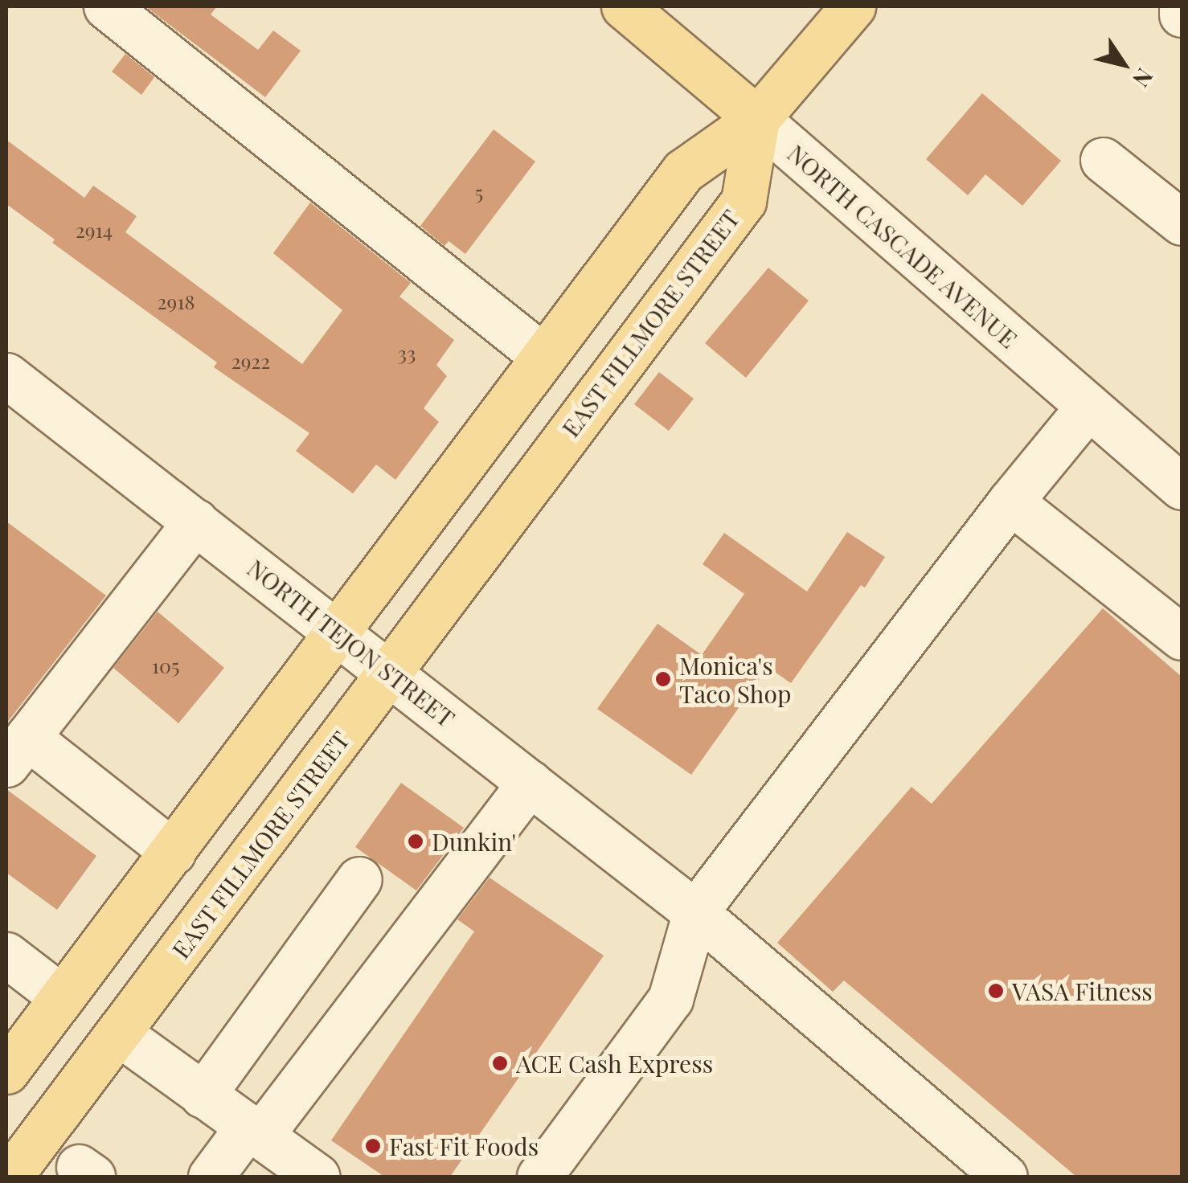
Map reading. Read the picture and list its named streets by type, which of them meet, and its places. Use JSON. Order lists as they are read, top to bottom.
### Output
{
  "streets": {
    "main road": ["NORTH CASCADE AVENUE", "EAST FILLMORE STREET"],
    "street": ["NORTH TEJON STREET"]
  },
  "crossings": [
    ["NORTH CASCADE AVENUE", "EAST FILLMORE STREET"],
    ["EAST FILLMORE STREET", "NORTH TEJON STREET"]
  ],
  "places": [
    "Monica's Taco Shop",
    "Dunkin'",
    "VASA Fitness",
    "ACE Cash Express",
    "Fast Fit Foods"
  ],
  "house_numbers": [
    "5",
    "2914",
    "2918",
    "33",
    "2922",
    "105"
  ],
  "north": "bottom right"
}
